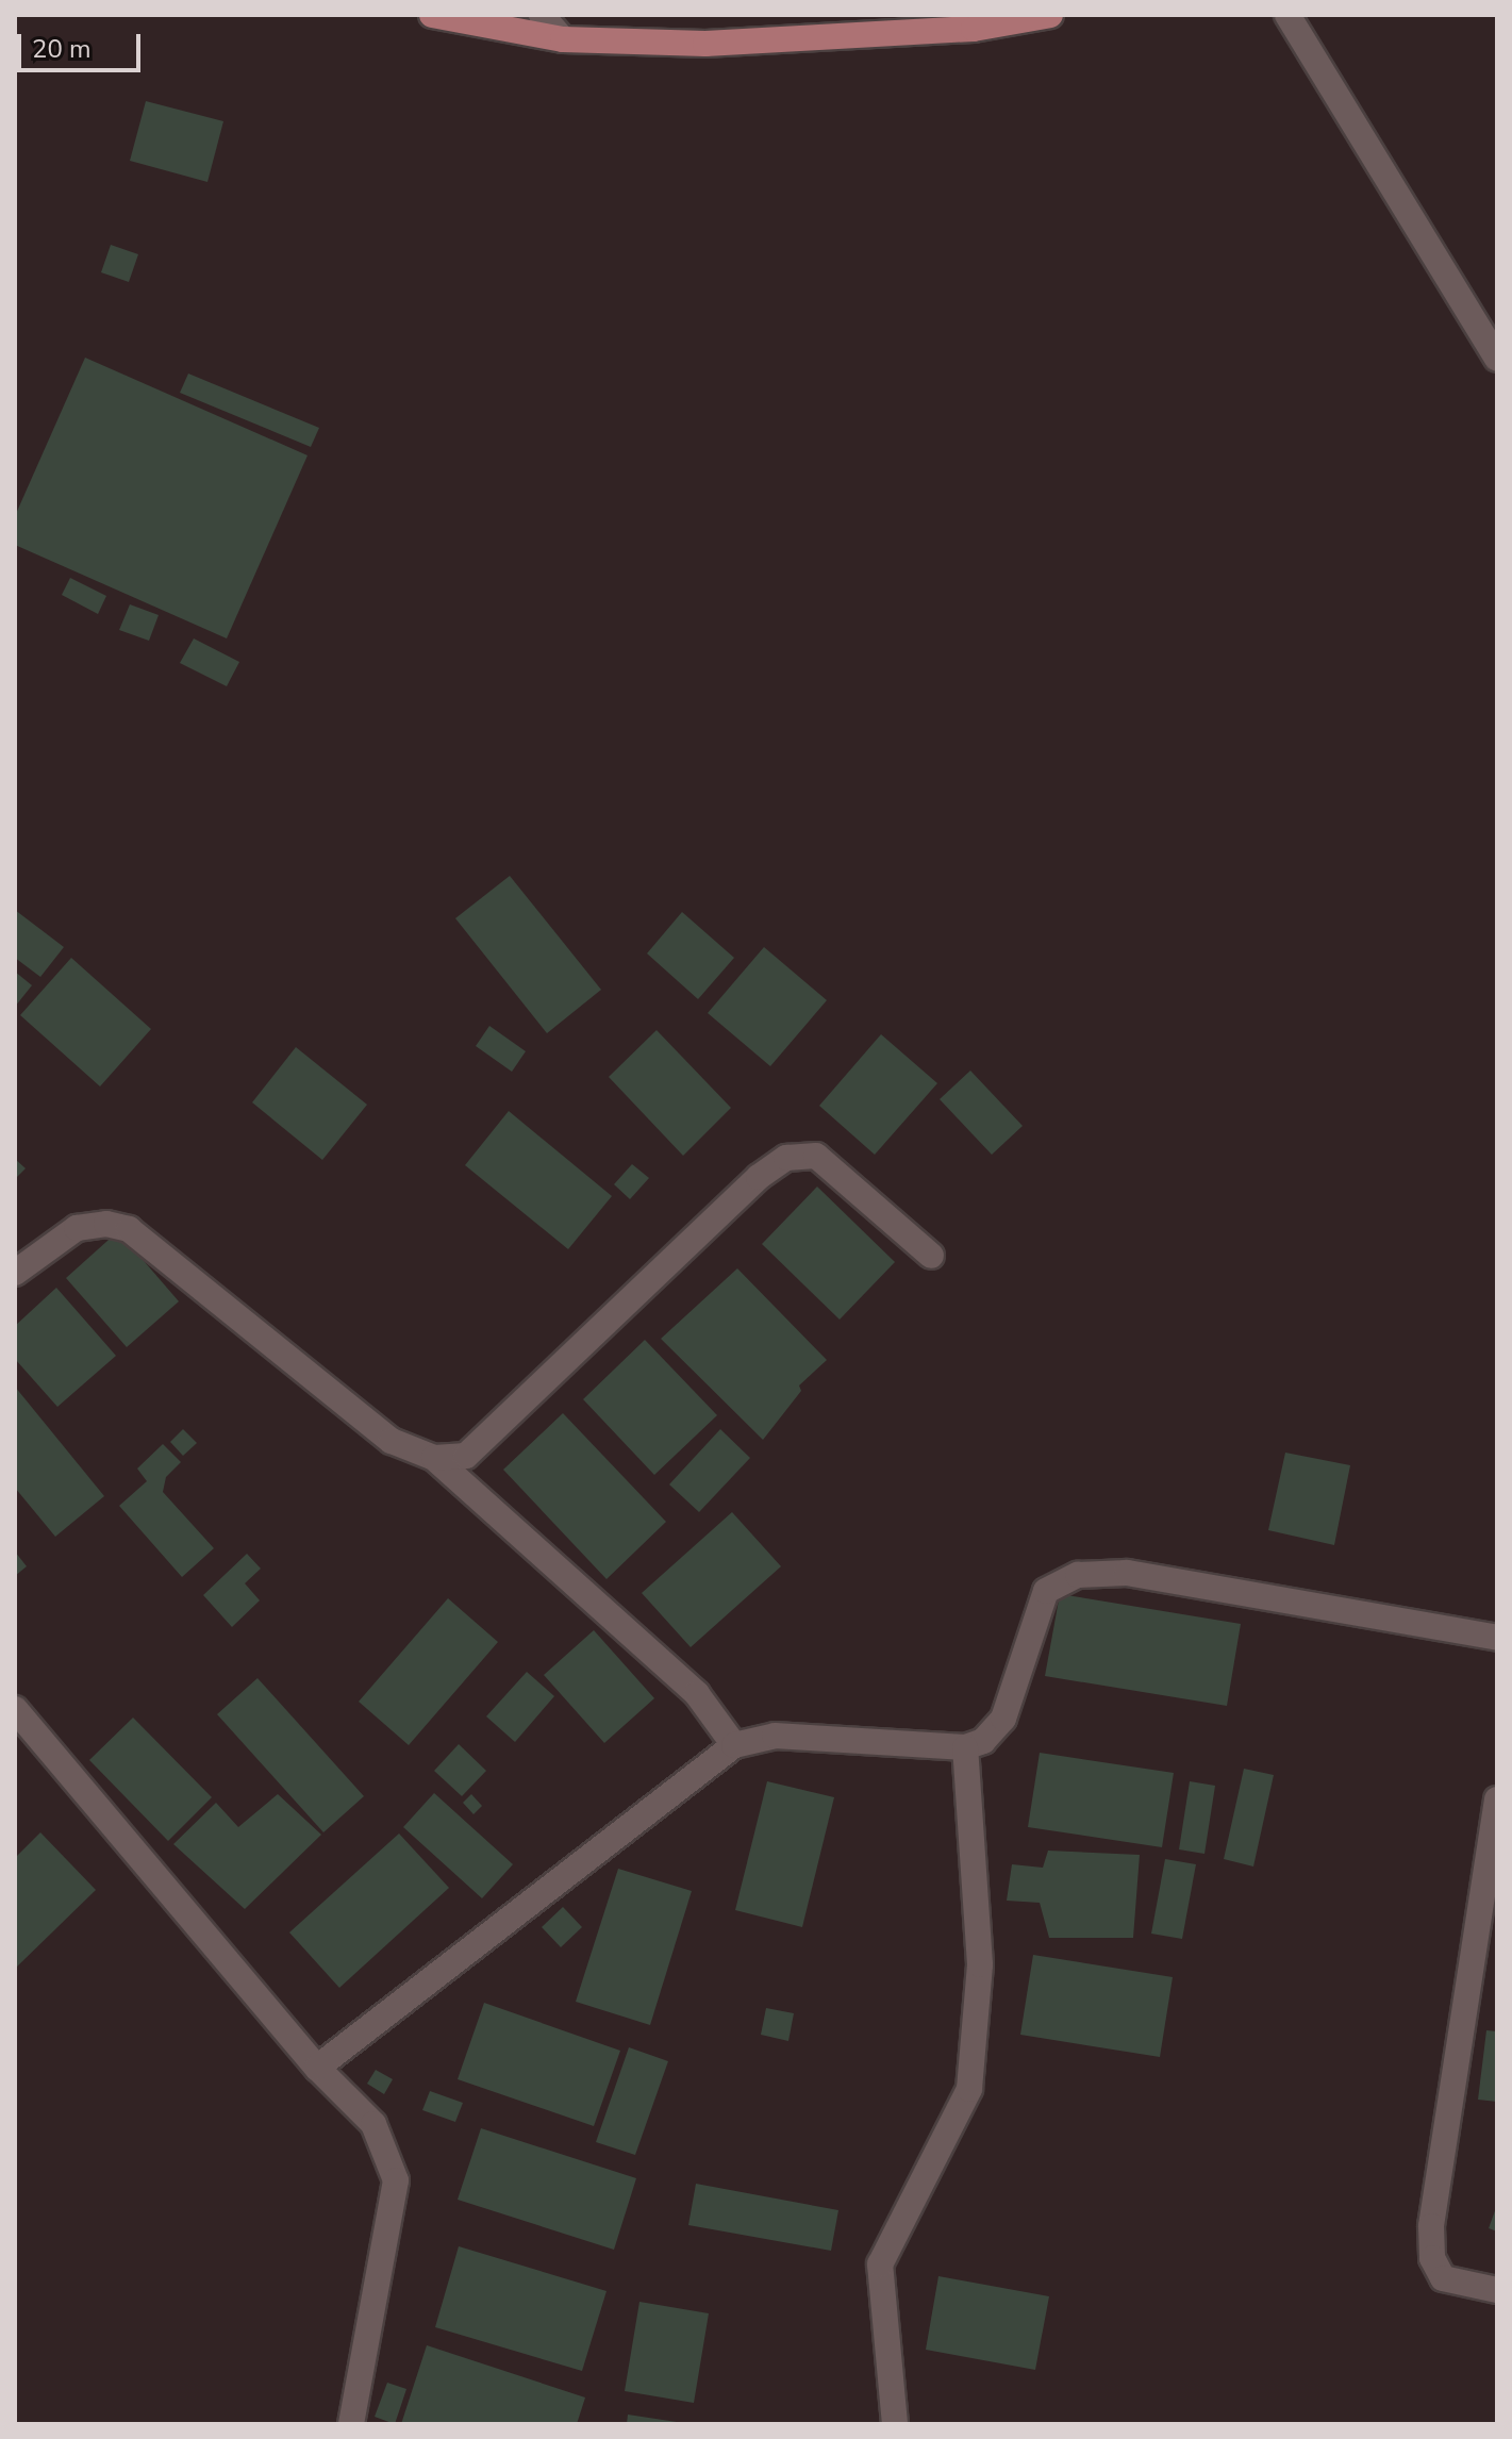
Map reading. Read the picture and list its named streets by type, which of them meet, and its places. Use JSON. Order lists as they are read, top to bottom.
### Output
{
  "scale_bar": "20 m"
}
